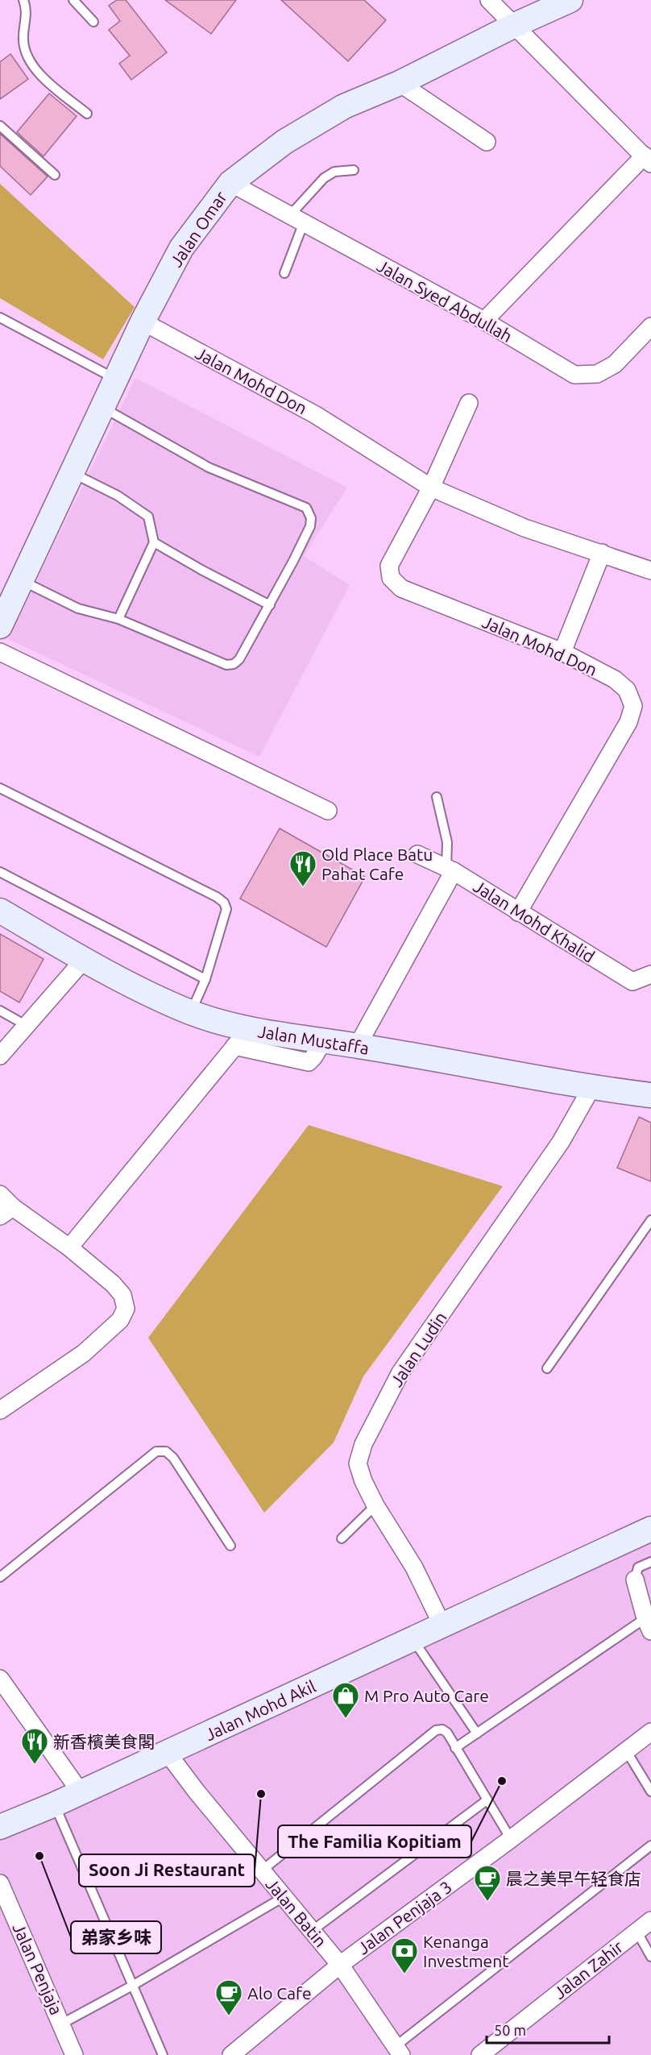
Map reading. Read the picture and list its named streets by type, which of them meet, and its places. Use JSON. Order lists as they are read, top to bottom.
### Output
{
  "streets": {
    "street": [
      "Jalan Omar",
      "Jalan Syed Abdullah",
      "Jalan Mohd Don",
      "Jalan Mohd Khalid",
      "Jalan Mustaffa",
      "Jalan Ludin",
      "Jalan Mohd Akil",
      "Jalan Batin",
      "Jalan Penjaja 3",
      "Jalan Penjaja",
      "Jalan Zahir"
    ]
  },
  "crossings": [
    ["Jalan Omar", "Jalan Syed Abdullah"],
    ["Jalan Omar", "Jalan Mohd Don"],
    ["Jalan Mohd Don", "Jalan Mohd Khalid"],
    ["Jalan Mustaffa", "Jalan Ludin"],
    ["Jalan Ludin", "Jalan Mohd Akil"],
    ["Jalan Mohd Akil", "Jalan Batin"],
    ["Jalan Batin", "Jalan Penjaja 3"]
  ],
  "places": {
    "restaurant": ["Old Place Batu Pahat Cafe", "新香檳美食閣"],
    "shop": ["M Pro Auto Care"],
    "other": ["The Familia Kopitiam", "Soon Ji Restaurant", "弟家乡味"],
    "cafe": ["晨之美早午轻食店", "Alo Cafe"],
    "bank": ["Kenanga Investment"]
  },
  "scale_bar": "50 m"
}
